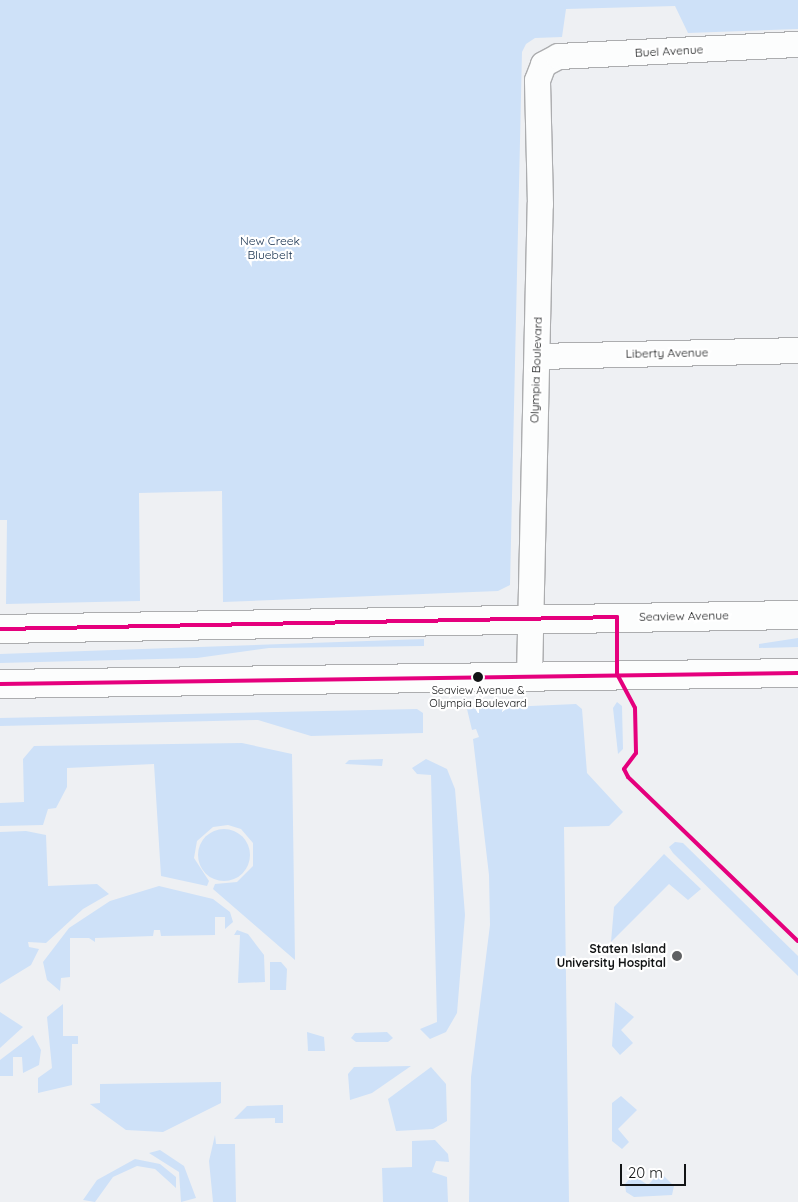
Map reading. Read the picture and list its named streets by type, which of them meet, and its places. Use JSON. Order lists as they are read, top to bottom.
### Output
{
  "streets": {
    "street": [
      "Buel Avenue",
      "Liberty Avenue",
      "Olympia Boulevard",
      "Seaview Avenue"
    ]
  },
  "crossings": [
    ["Buel Avenue", "Olympia Boulevard"],
    ["Liberty Avenue", "Olympia Boulevard"],
    ["Olympia Boulevard", "Seaview Avenue"]
  ],
  "parks": ["New Creek Bluebelt"],
  "places": ["Seaview Avenue & Olympia Boulevard", "Staten Island University Hospital"],
  "scale_bar": "20 m"
}
